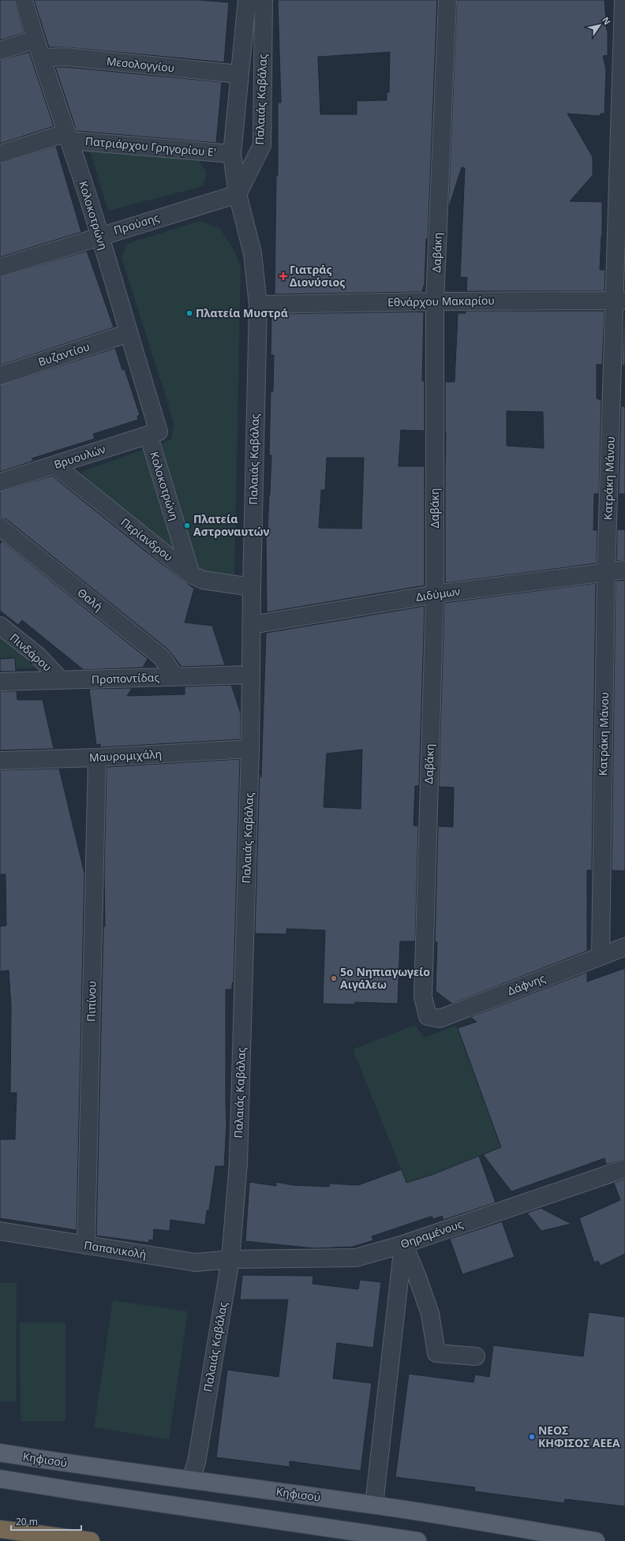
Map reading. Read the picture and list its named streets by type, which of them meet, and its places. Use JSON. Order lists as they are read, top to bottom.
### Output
{
  "streets": {
    "main road": ["Κηφισού"],
    "street": [
      "Μεσολογγίου",
      "Παλαιάς Καβάλας",
      "Πατριάρχου Γρηγορίου Ε'",
      "Κολοκοτρώνη",
      "Προύσης",
      "Δαβάκη",
      "Εθνάρχου Μακαρίου",
      "Βυζαντίου",
      "Βρυουλών",
      "Κατράκη Μάνου",
      "Περίανδρου",
      "Διδύμων",
      "Θαλή",
      "Πινδάρου",
      "Προποντίδας",
      "Μαυρομιχάλη",
      "Δάφνης",
      "Πιπίνου",
      "Θηραμένους",
      "Παπανικολή"
    ]
  },
  "crossings": [
    ["Μεσολογγίου", "Παλαιάς Καβάλας"],
    ["Μεσολογγίου", "Κολοκοτρώνη"],
    ["Παλαιάς Καβάλας", "Πατριάρχου Γρηγορίου Ε'"],
    ["Παλαιάς Καβάλας", "Προύσης"],
    ["Παλαιάς Καβάλας", "Εθνάρχου Μακαρίου"],
    ["Παλαιάς Καβάλας", "Περίανδρου"],
    ["Παλαιάς Καβάλας", "Διδύμων"],
    ["Παλαιάς Καβάλας", "Προποντίδας"],
    ["Παλαιάς Καβάλας", "Μαυρομιχάλη"],
    ["Παλαιάς Καβάλας", "Θηραμένους"],
    ["Παλαιάς Καβάλας", "Παπανικολή"],
    ["Παλαιάς Καβάλας", "Κηφισού"],
    ["Πατριάρχου Γρηγορίου Ε'", "Κολοκοτρώνη"],
    ["Κολοκοτρώνη", "Προύσης"],
    ["Κολοκοτρώνη", "Βυζαντίου"],
    ["Κολοκοτρώνη", "Βρυουλών"],
    ["Κολοκοτρώνη", "Περίανδρου"],
    ["Δαβάκη", "Εθνάρχου Μακαρίου"],
    ["Δαβάκη", "Διδύμων"],
    ["Δαβάκη", "Δάφνης"],
    ["Εθνάρχου Μακαρίου", "Κατράκη Μάνου"],
    ["Βρυουλών", "Περίανδρου"],
    ["Κατράκη Μάνου", "Διδύμων"],
    ["Κατράκη Μάνου", "Δάφνης"],
    ["Θαλή", "Προποντίδας"],
    ["Πινδάρου", "Προποντίδας"],
    ["Μαυρομιχάλη", "Πιπίνου"],
    ["Πιπίνου", "Παπανικολή"],
    ["Θηραμένους", "Παπανικολή"]
  ],
  "places": {
    "health": ["Γιατράς Διονύσιος"],
    "other": [
      "Πλατεία Μυστρά",
      "Πλατεία Αστροναυτών",
      "5ο Νηπιαγωγείο Αιγάλεω",
      "ΝΕΟΣ ΚΗΦΙΣΟΣ ΑΕΕΑ"
    ]
  },
  "scale_bar": "20 m",
  "north": "top right"
}
